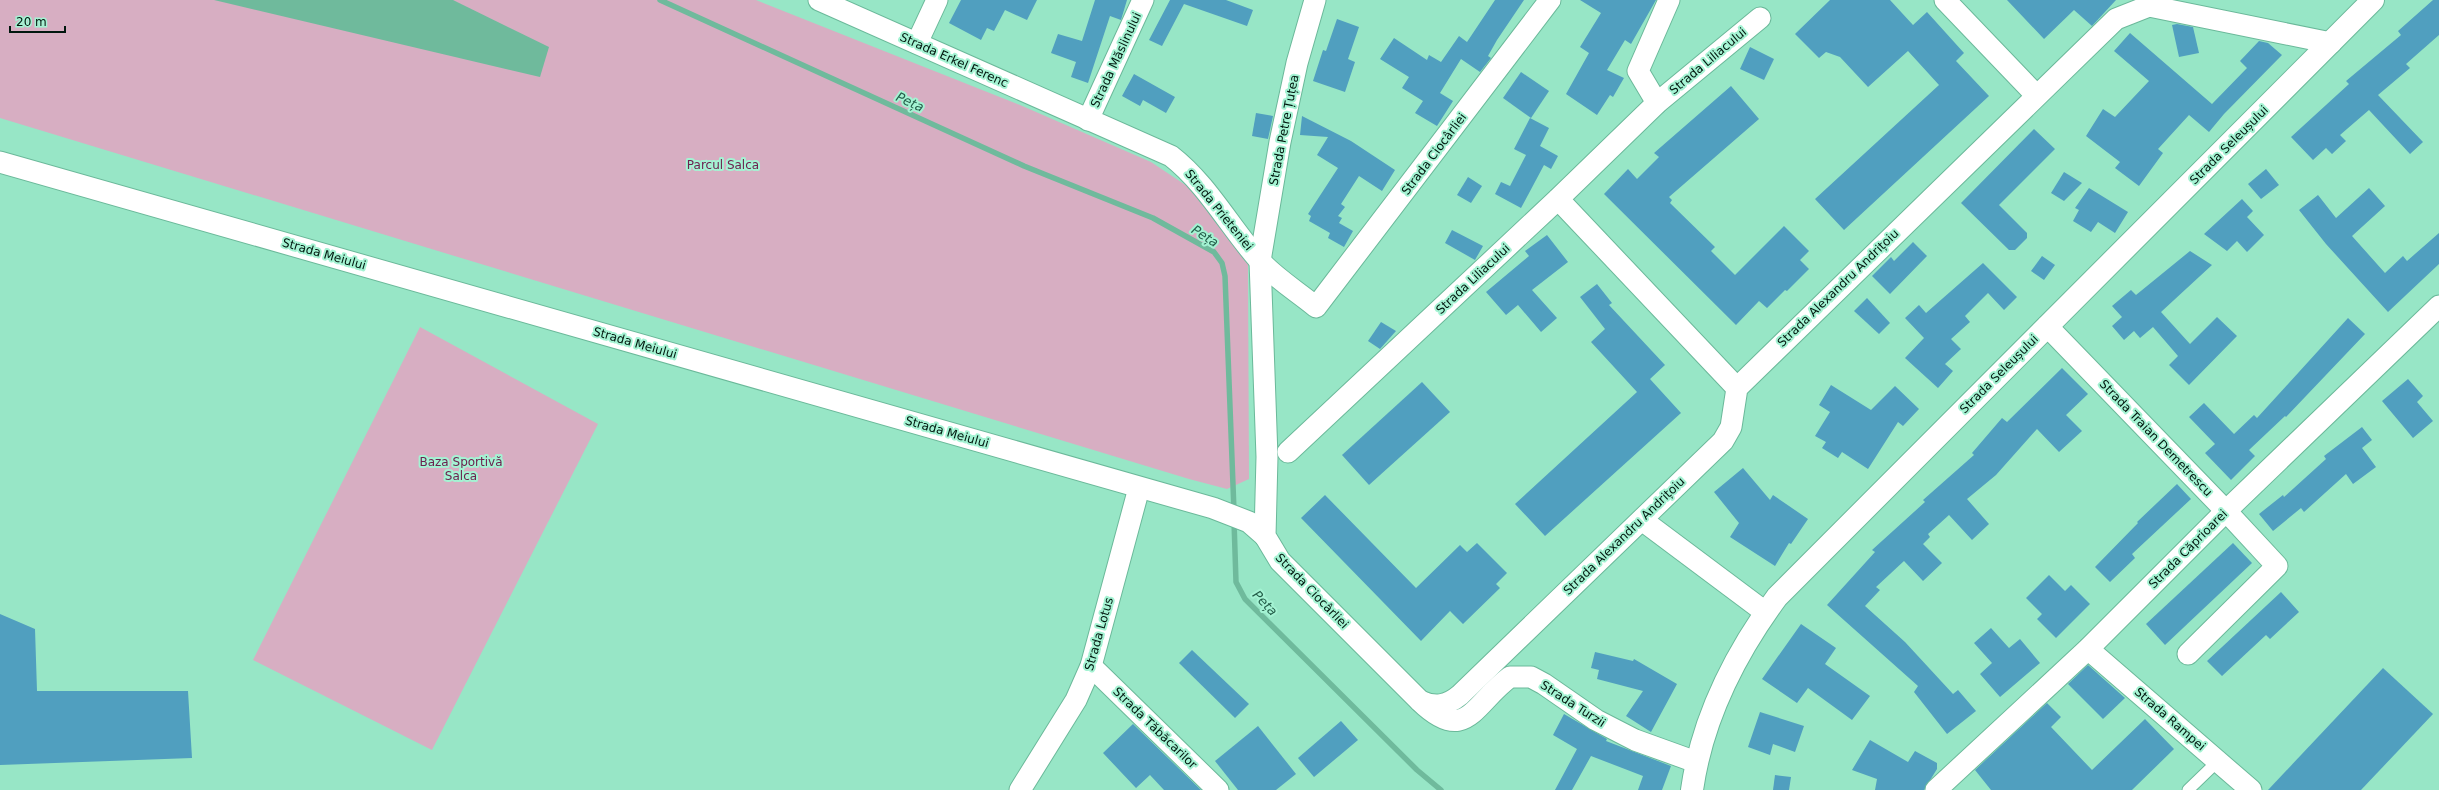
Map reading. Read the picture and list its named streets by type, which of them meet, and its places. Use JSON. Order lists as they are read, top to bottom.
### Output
{
  "streets": {
    "main road": ["Strada Seleușului"],
    "street": [
      "Strada Erkel Ferenc",
      "Strada Măslinului",
      "Strada Liliacului",
      "Strada Petre Țuțea",
      "Strada Ciocârliei",
      "Strada Prieteniei",
      "Strada Meiului",
      "Strada Alexandru Andrițoiu",
      "Strada Traian Demetrescu",
      "Strada Căprioarei",
      "Strada Lotus",
      "Strada Turzii",
      "Strada Rampei",
      "Strada Tăbăcarilor"
    ]
  },
  "crossings": [
    ["Strada Erkel Ferenc", "Strada Măslinului"],
    ["Strada Erkel Ferenc", "Strada Prieteniei"],
    ["Strada Măslinului", "Strada Prieteniei"],
    ["Strada Petre Țuțea", "Strada Prieteniei"],
    ["Strada Seleușului", "Strada Alexandru Andrițoiu"],
    ["Strada Seleușului", "Strada Traian Demetrescu"],
    ["Strada Seleușului", "Strada Turzii"],
    ["Strada Ciocârliei", "Strada Prieteniei"],
    ["Strada Ciocârliei", "Strada Meiului"],
    ["Strada Ciocârliei", "Strada Alexandru Andrițoiu"],
    ["Strada Ciocârliei", "Strada Turzii"],
    ["Strada Prieteniei", "Strada Meiului"],
    ["Strada Meiului", "Strada Lotus"],
    ["Strada Alexandru Andrițoiu", "Strada Turzii"],
    ["Strada Traian Demetrescu", "Strada Căprioarei"],
    ["Strada Căprioarei", "Strada Rampei"],
    ["Strada Lotus", "Strada Tăbăcarilor"]
  ],
  "water": ["Peța"],
  "parks": ["Parcul Salca", "Baza Sportivă Salca"],
  "scale_bar": "20 m"
}
